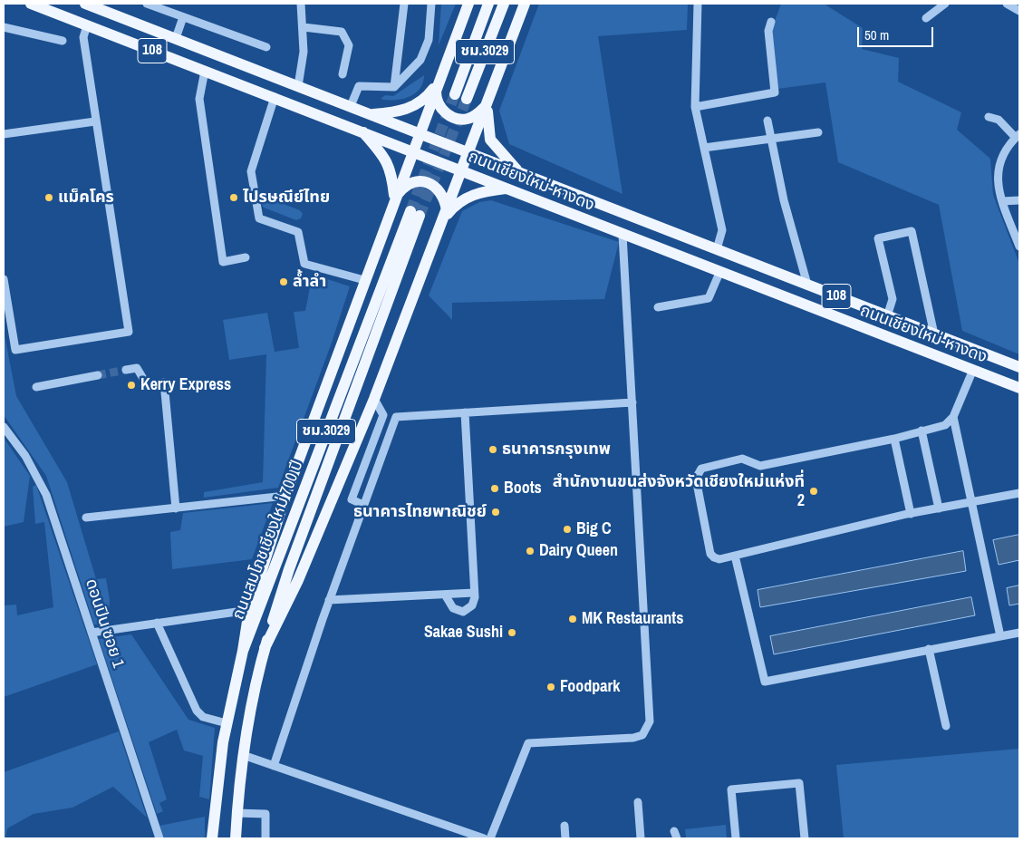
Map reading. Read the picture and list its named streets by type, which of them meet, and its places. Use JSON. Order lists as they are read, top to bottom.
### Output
{
  "streets": {
    "main road": [
      "108",
      "ชม.3029",
      "ถนนเชียงใหม่-หางดง",
      "ถนนสมโภชเชียงใหม่ 700 ปี"
    ],
    "street": ["ดอนปิน ซอย 1"]
  },
  "places": [
    "แม็คโคร",
    "ไปรษณีย์ไทย",
    "ล้ำลำ",
    "Kerry Express",
    "ธนาคารกรุงเทพ",
    "Boots",
    "สำนักงานขนส่งจังหวัดเชียงใหม่แห่งที่ 2",
    "ธนาคารไทยพาณิชย์",
    "Big C",
    "Dairy Queen",
    "MK Restaurants",
    "Sakae Sushi",
    "Foodpark"
  ],
  "scale_bar": "50 m"
}
